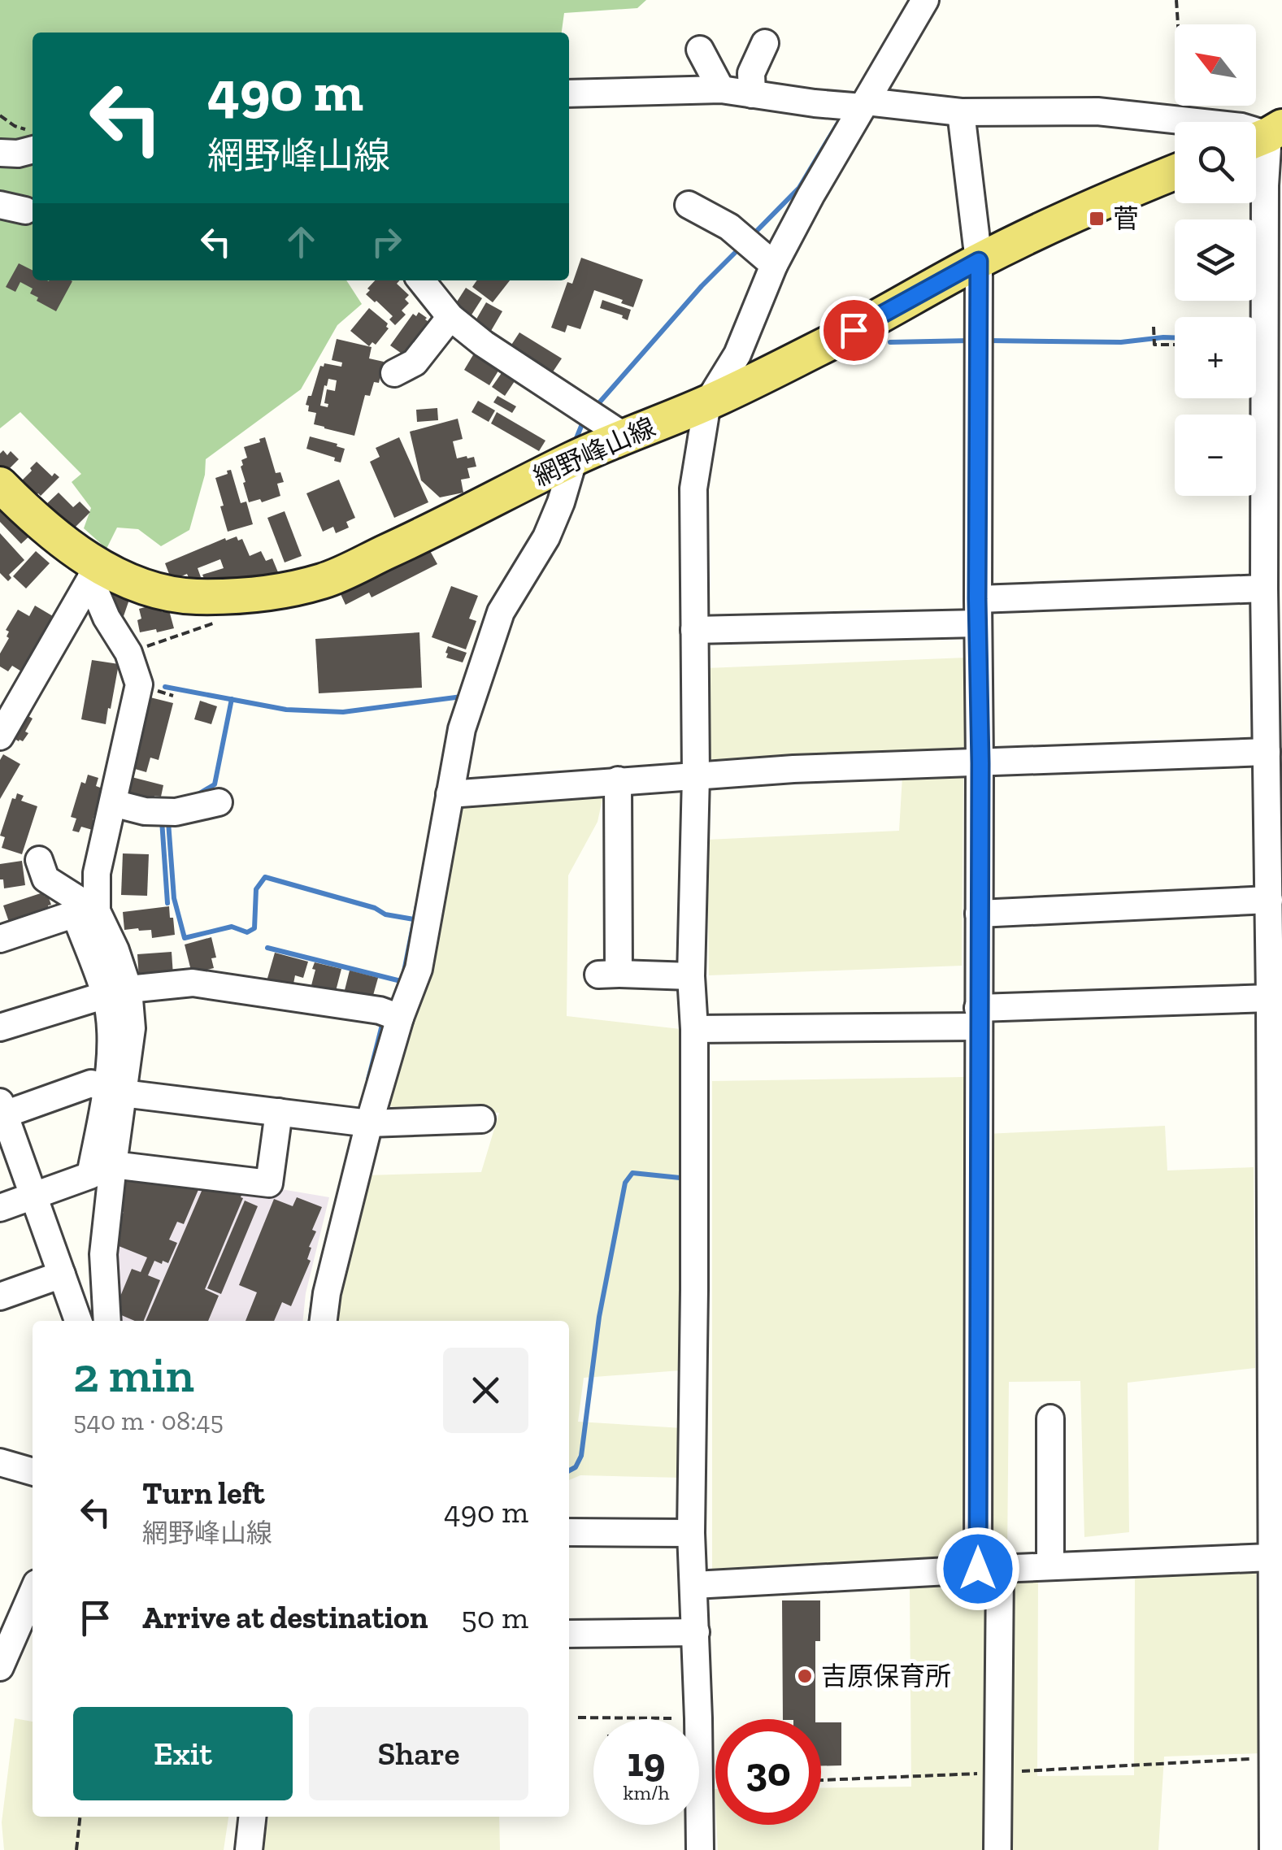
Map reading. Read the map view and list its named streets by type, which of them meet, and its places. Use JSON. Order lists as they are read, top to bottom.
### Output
{
  "streets": {
    "main road": ["網野峰山線"]
  },
  "places": {
    "transit": ["菅"],
    "other": ["吉原保育所"]
  },
  "north": "top left",
  "page": {
    "map_buttons": ["+", "−"],
    "turn": ["490 m", "網野峰山線"],
    "heading": ["2 min", "540 m · 08:45"],
    "list": [
      {
        "name": "Turn left",
        "note": "網野峰山線",
        "value": "490 m"
      },
      {
        "name": "Arrive at destination",
        "value": "50 m"
      }
    ],
    "buttons": ["Exit", "Share"],
    "speed": "19 km/h",
    "limit": "30"
  }
}
